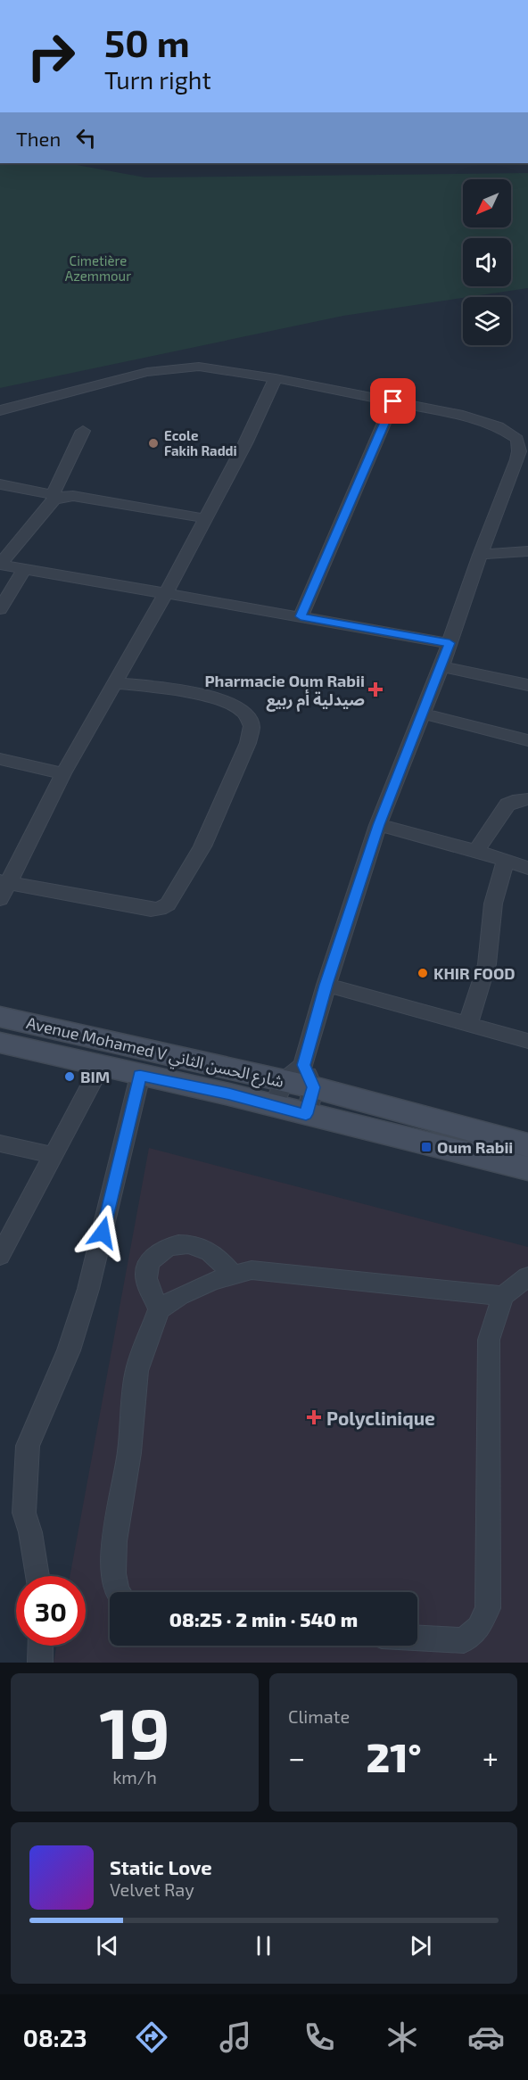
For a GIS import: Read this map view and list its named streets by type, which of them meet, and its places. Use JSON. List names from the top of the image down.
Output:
{
  "streets": {
    "main road": ["Avenue Mohamed V شارع الحسن الثاني"]
  },
  "parks": ["Cimetière Azemmour"],
  "places": {
    "other": ["Ecole Fakih Raddi", "KHIR FOOD", "BIM"],
    "health": ["Pharmacie Oum Rabii صيدلية أم ربيع", "Polyclinique"],
    "transit": ["Oum Rabii"]
  },
  "north": "bottom left",
  "page": {
    "turn": ["50 m", "Turn right"],
    "then": "Then",
    "limit": "30",
    "trip": "08:25 · 2 min · 540 m",
    "tile": [
      ["19", "km/h"],
      "Climate"
    ],
    "heat": ["−", "21°", "+"],
    "song": ["Static Love", "Velvet Ray"],
    "tabs": "08:23"
  }
}
